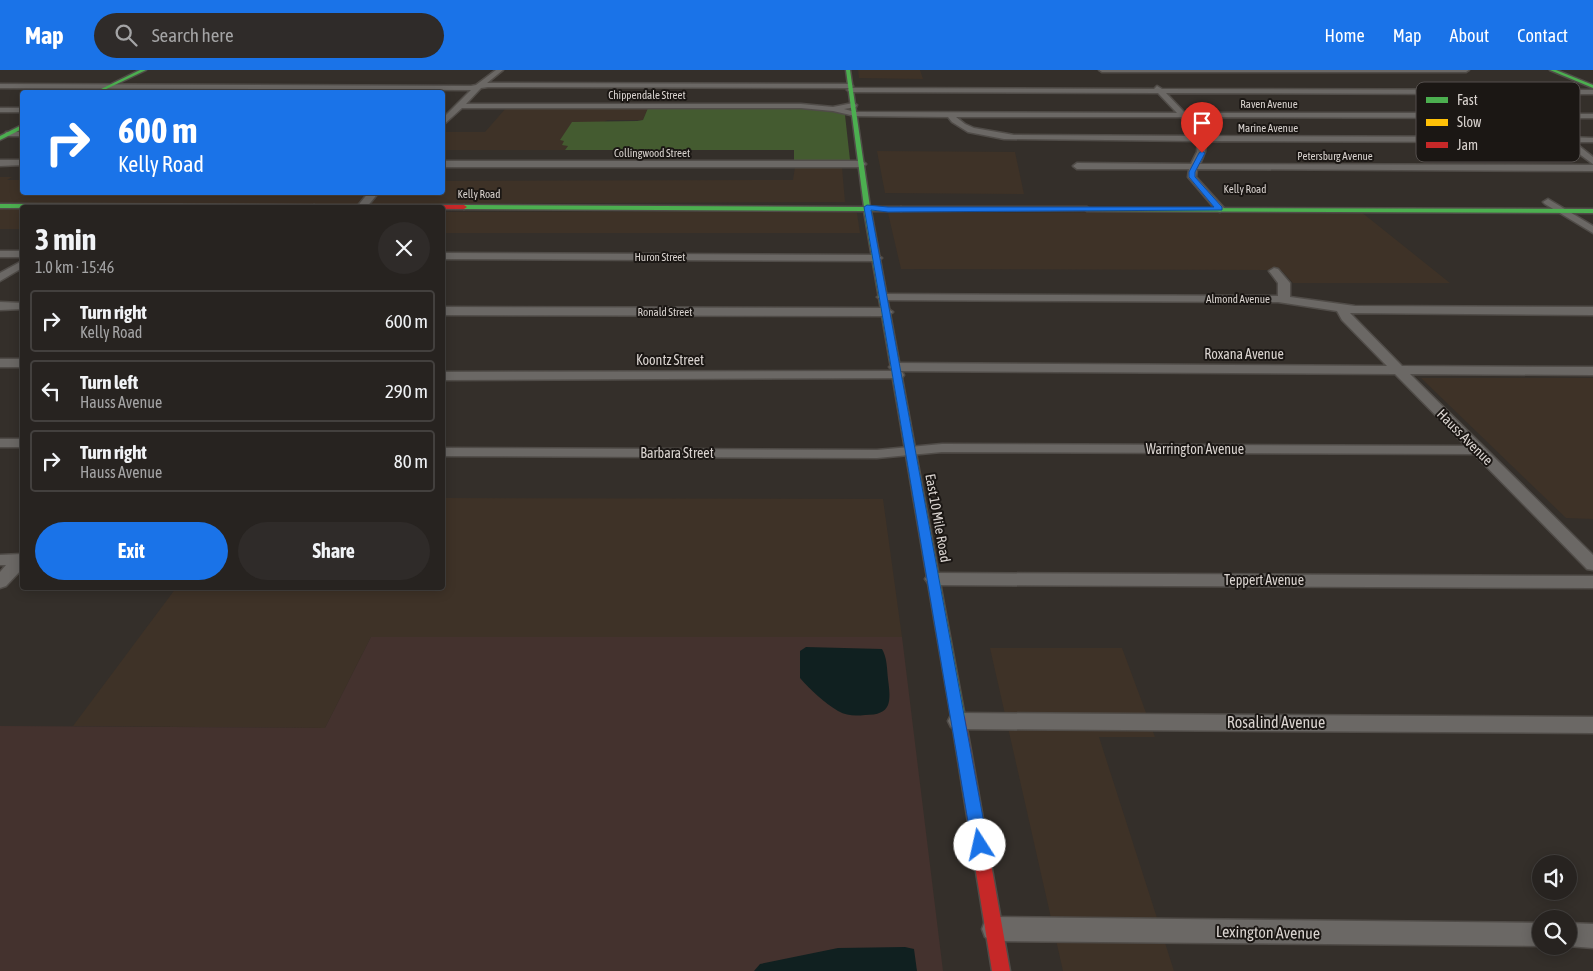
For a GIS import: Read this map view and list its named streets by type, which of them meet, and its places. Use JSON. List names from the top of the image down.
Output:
{
  "streets": {
    "street": [
      "Chippendale Street",
      "Raven Avenue",
      "Marine Avenue",
      "Collingwood Street",
      "Petersburg Avenue",
      "Kelly Road",
      "Huron Street",
      "Almond Avenue",
      "Ronald Street",
      "Roxana Avenue",
      "Koontz Street",
      "Hauss Avenue",
      "Warrington Avenue",
      "Barbara Street",
      "East 10 Mile Road",
      "Teppert Avenue",
      "Rosalind Avenue",
      "Lexington Avenue"
    ]
  },
  "crossings": [
    ["Chippendale Street", "Raven Avenue"],
    ["Chippendale Street", "East 10 Mile Road"],
    ["Raven Avenue", "Marine Avenue"],
    ["Raven Avenue", "East 10 Mile Road"],
    ["Collingwood Street", "East 10 Mile Road"],
    ["Kelly Road", "East 10 Mile Road"],
    ["Huron Street", "East 10 Mile Road"],
    ["Almond Avenue", "Hauss Avenue"],
    ["Almond Avenue", "East 10 Mile Road"],
    ["Ronald Street", "East 10 Mile Road"],
    ["Roxana Avenue", "Koontz Street"],
    ["Roxana Avenue", "Hauss Avenue"],
    ["Roxana Avenue", "East 10 Mile Road"],
    ["Koontz Street", "East 10 Mile Road"],
    ["Hauss Avenue", "Warrington Avenue"],
    ["Warrington Avenue", "Barbara Street"],
    ["Warrington Avenue", "East 10 Mile Road"],
    ["Barbara Street", "East 10 Mile Road"],
    ["East 10 Mile Road", "Teppert Avenue"],
    ["East 10 Mile Road", "Rosalind Avenue"],
    ["East 10 Mile Road", "Lexington Avenue"]
  ],
  "legend": ["Fast", "Slow", "Jam"],
  "page": {
    "header": "Map",
    "search": "Search here",
    "nav": [
      "Home",
      "Map",
      "About",
      "Contact"
    ],
    "turn": ["600 m", "Kelly Road"],
    "heading": ["3 min", "1.0 km · 15:46"],
    "list": [
      {
        "name": "Turn right",
        "note": "Kelly Road",
        "value": "600 m"
      },
      {
        "name": "Turn left",
        "note": "Hauss Avenue",
        "value": "290 m"
      },
      {
        "name": "Turn right",
        "note": "Hauss Avenue",
        "value": "80 m"
      }
    ],
    "buttons": ["Exit", "Share"]
  }
}
